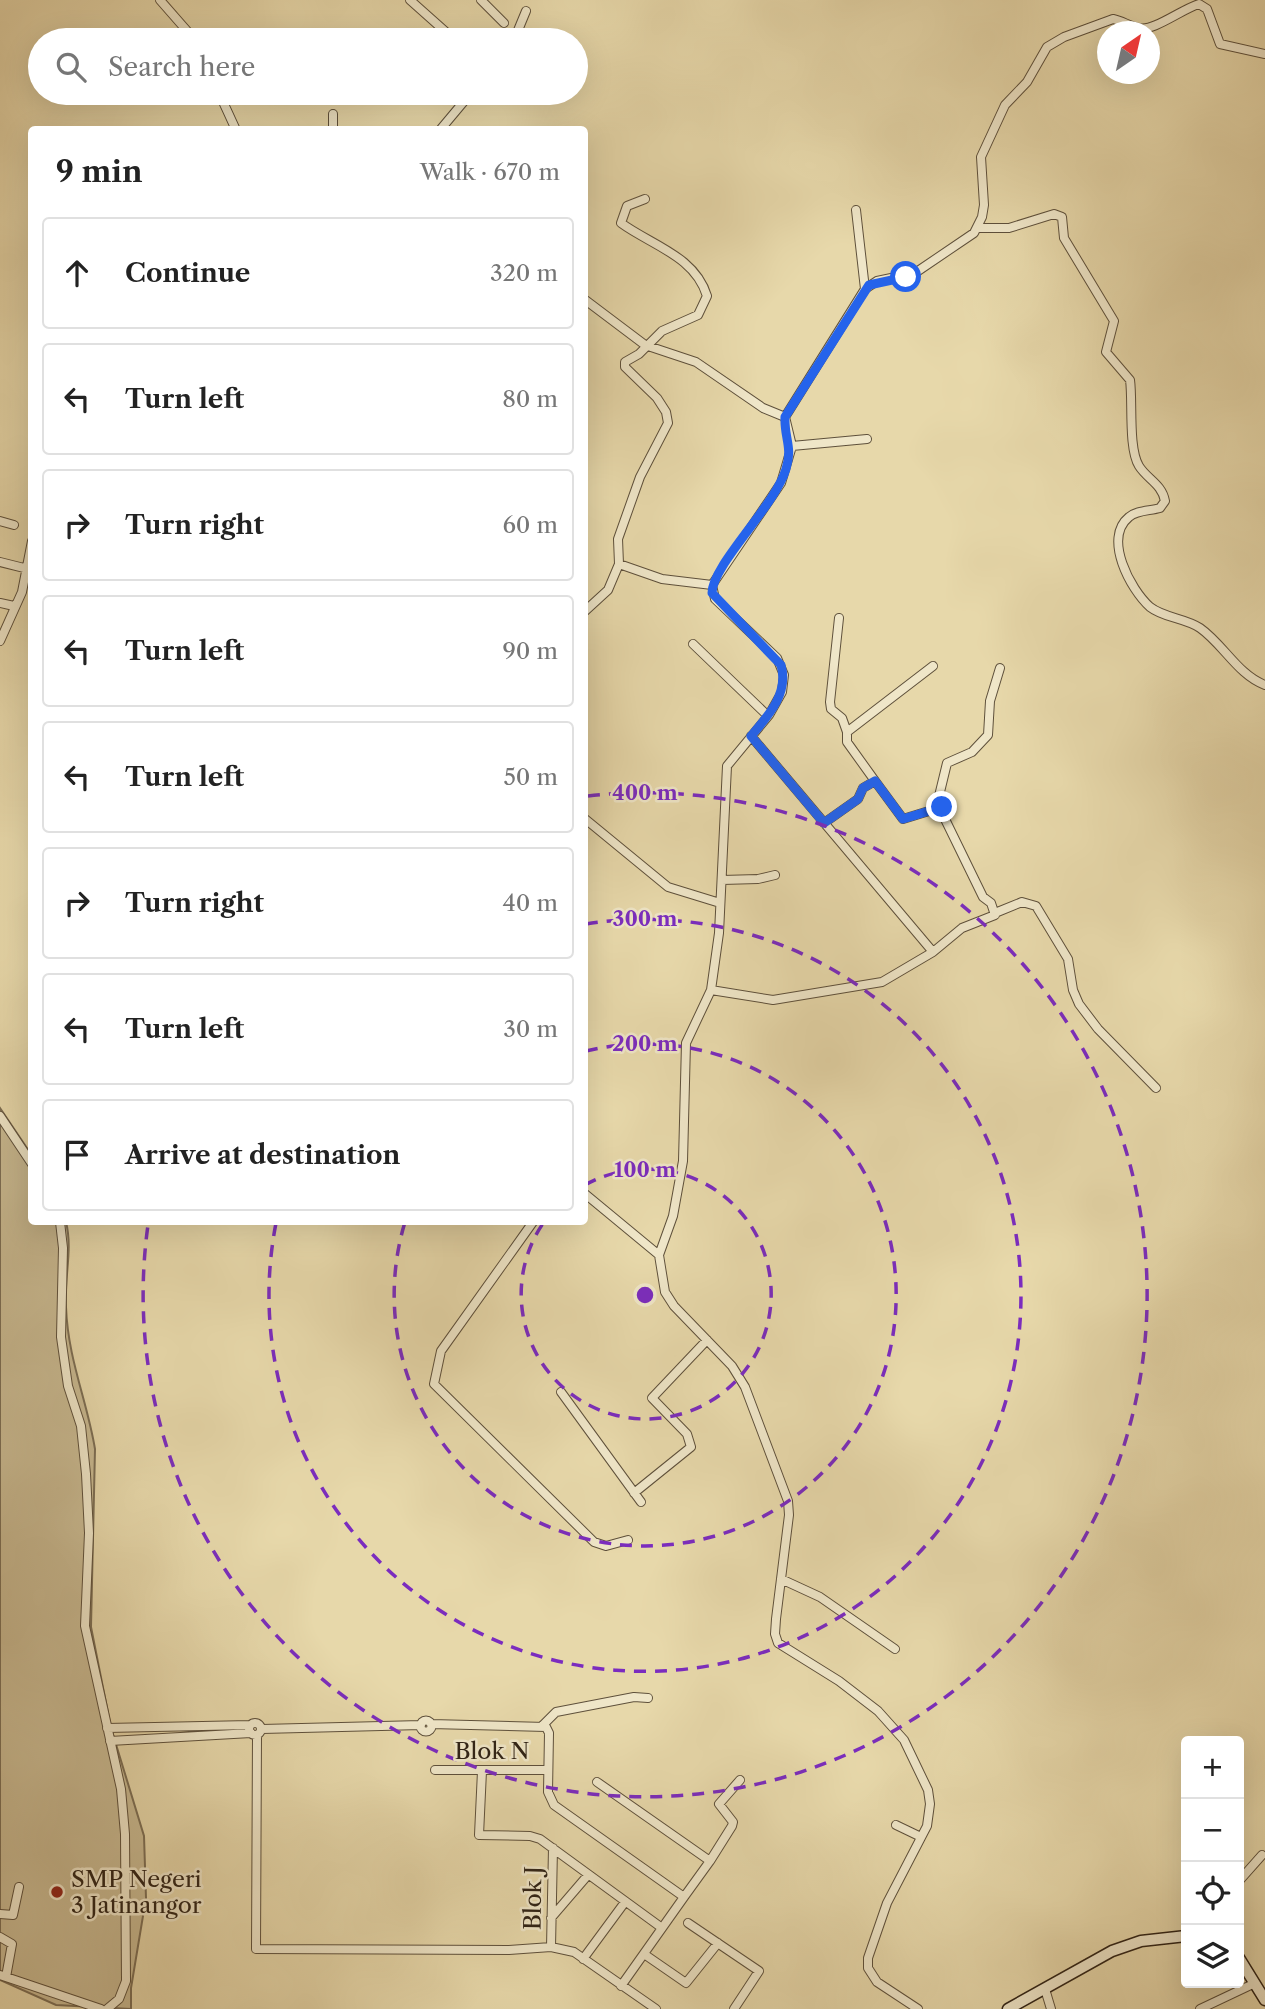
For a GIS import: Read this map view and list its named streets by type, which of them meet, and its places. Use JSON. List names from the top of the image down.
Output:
{
  "streets": {
    "street": ["Blok N", "Blok J"]
  },
  "places": ["SMP Negeri 3 Jatinangor"],
  "north": "top right",
  "page": {
    "search": "Search here",
    "heading": ["9 min", "Walk · 670 m"],
    "list": [
      ["Continue", "320 m"],
      ["Turn left", "80 m"],
      ["Turn right", "60 m"],
      ["Turn left", "90 m"],
      ["Turn left", "50 m"],
      ["Turn right", "40 m"],
      ["Turn left", "30 m"],
      "Arrive at destination"
    ],
    "map_buttons": ["+", "−"]
  },
  "rings": [
    "400 m",
    "300 m",
    "200 m",
    "100 m"
  ]
}
